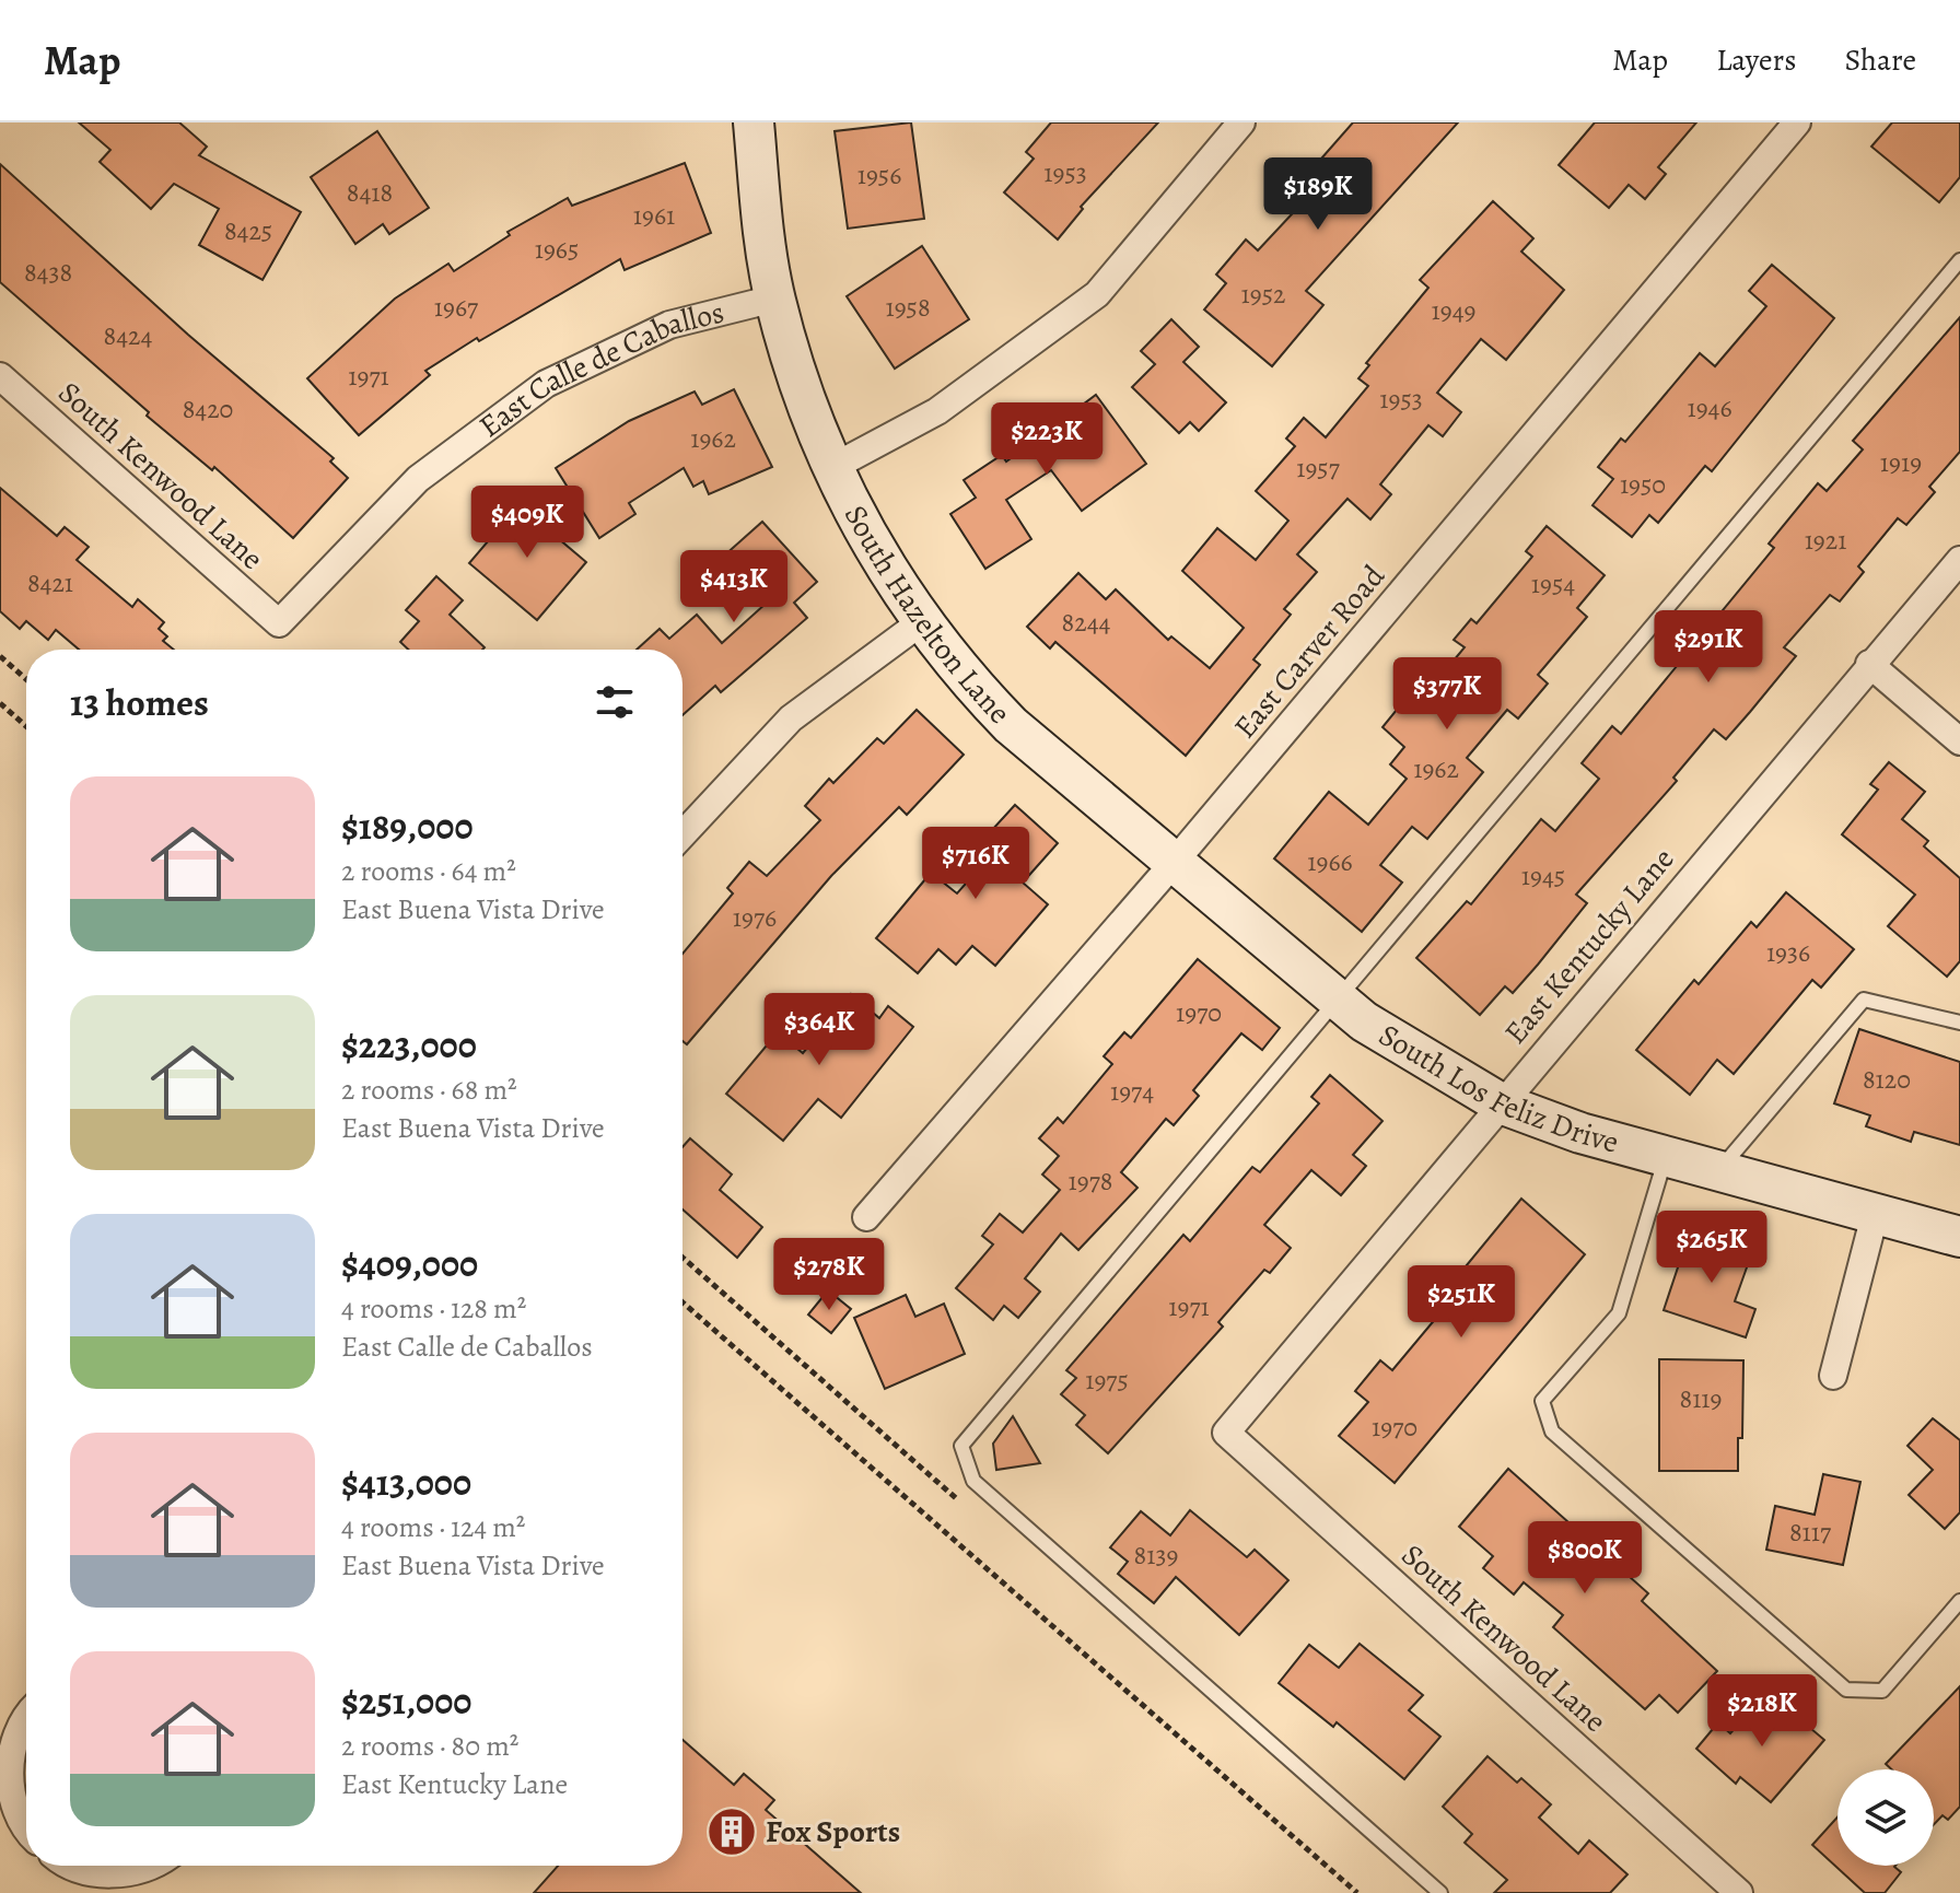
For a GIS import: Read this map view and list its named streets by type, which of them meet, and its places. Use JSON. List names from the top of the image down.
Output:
{
  "streets": {
    "street": [
      "East Calle de Caballos",
      "South Kenwood Lane",
      "South Hazelton Lane",
      "East Carver Road",
      "East Kentucky Lane",
      "South Los Feliz Drive"
    ]
  },
  "crossings": [
    ["East Calle de Caballos", "South Kenwood Lane"],
    ["East Calle de Caballos", "South Hazelton Lane"],
    ["South Kenwood Lane", "East Kentucky Lane"],
    ["South Hazelton Lane", "East Carver Road"],
    ["South Hazelton Lane", "South Los Feliz Drive"],
    ["East Carver Road", "South Los Feliz Drive"],
    ["East Kentucky Lane", "South Los Feliz Drive"]
  ],
  "places": {
    "building": ["Fox Sports"]
  },
  "house_numbers": [
    "1953",
    "1956",
    "8418",
    "1961",
    "8425",
    "1965",
    "8438",
    "1952",
    "1967",
    "1958",
    "1949",
    "8424",
    "1971",
    "1953",
    "1946",
    "8420",
    "1962",
    "1919",
    "1957",
    "1950",
    "1921",
    "8421",
    "1954",
    "8244",
    "1962",
    "1966",
    "1945",
    "1976",
    "1936",
    "1970",
    "8120",
    "1974",
    "1978",
    "1971",
    "1975",
    "8119",
    "1970",
    "8117",
    "8139"
  ],
  "page": {
    "header": "Map",
    "nav": ["Map", "Layers", "Share"],
    "price": [
      "$189K",
      "$223K",
      "$409K",
      "$413K",
      "$291K",
      "$377K",
      "$716K",
      "$364K",
      "$265K",
      "$278K",
      "$251K",
      "$800K",
      "$218K"
    ],
    "heading": "13 homes",
    "list": [
      {
        "name": "$189,000",
        "note": "2 rooms · 64 m² · East Buena Vista Drive"
      },
      {
        "name": "$223,000",
        "note": "2 rooms · 68 m² · East Buena Vista Drive"
      },
      {
        "name": "$409,000",
        "note": "4 rooms · 128 m² · East Calle de Caballos"
      },
      {
        "name": "$413,000",
        "note": "4 rooms · 124 m² · East Buena Vista Drive"
      },
      {
        "name": "$251,000",
        "note": "2 rooms · 80 m² · East Kentucky Lane"
      }
    ]
  }
}
